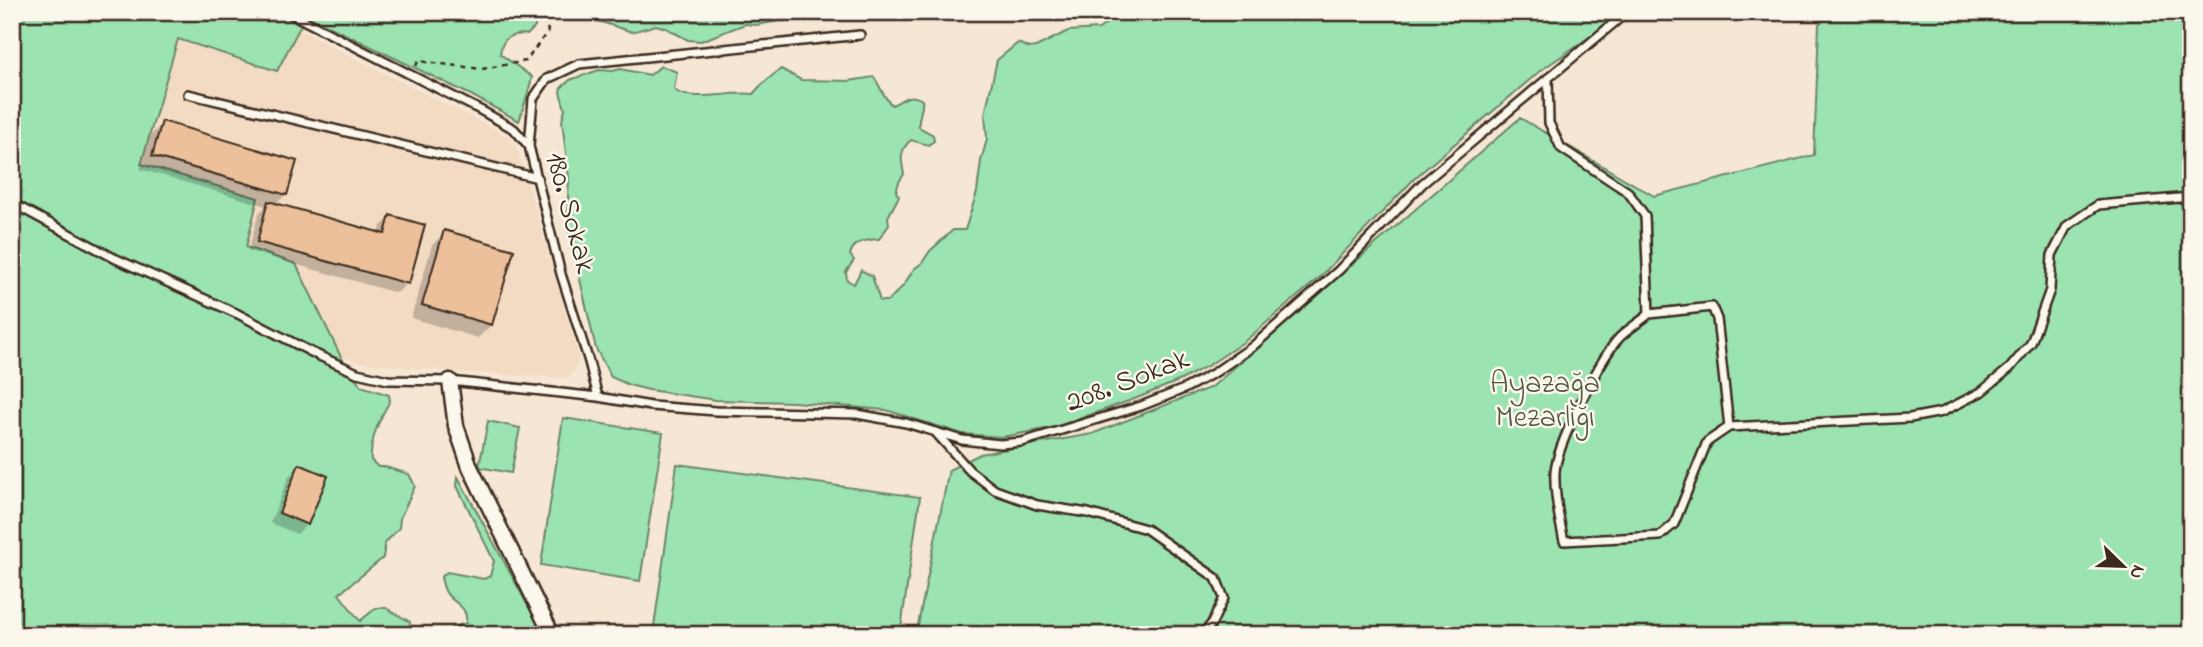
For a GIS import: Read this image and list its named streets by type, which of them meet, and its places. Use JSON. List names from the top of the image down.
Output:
{
  "streets": {
    "lane": ["180. Sokak", "208. Sokak"]
  },
  "crossings": [
    ["180. Sokak", "208. Sokak"]
  ],
  "parks": ["Ayazağa Mezarlığı"],
  "north": "bottom right"
}
